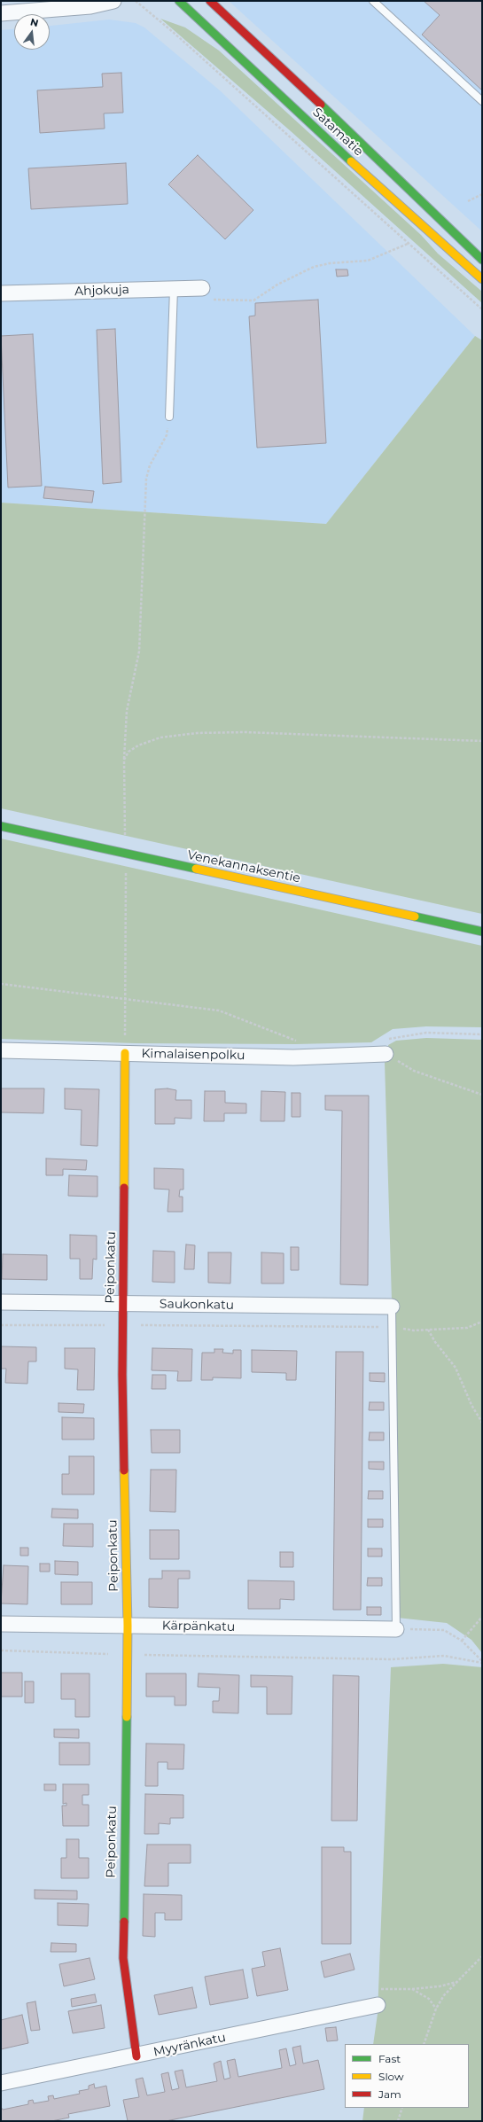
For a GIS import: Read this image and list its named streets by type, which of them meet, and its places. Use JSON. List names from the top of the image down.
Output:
{
  "streets": {
    "street": [
      "Satamatie",
      "Ahjokuja",
      "Venekannaksentie",
      "Kimalaisenpolku",
      "Peiponkatu",
      "Saukonkatu",
      "Kärpänkatu",
      "Myyränkatu"
    ]
  },
  "crossings": [
    ["Kimalaisenpolku", "Peiponkatu"],
    ["Peiponkatu", "Saukonkatu"],
    ["Peiponkatu", "Kärpänkatu"],
    ["Peiponkatu", "Myyränkatu"]
  ],
  "legend": ["Fast", "Slow", "Jam"],
  "north": "top"
}
